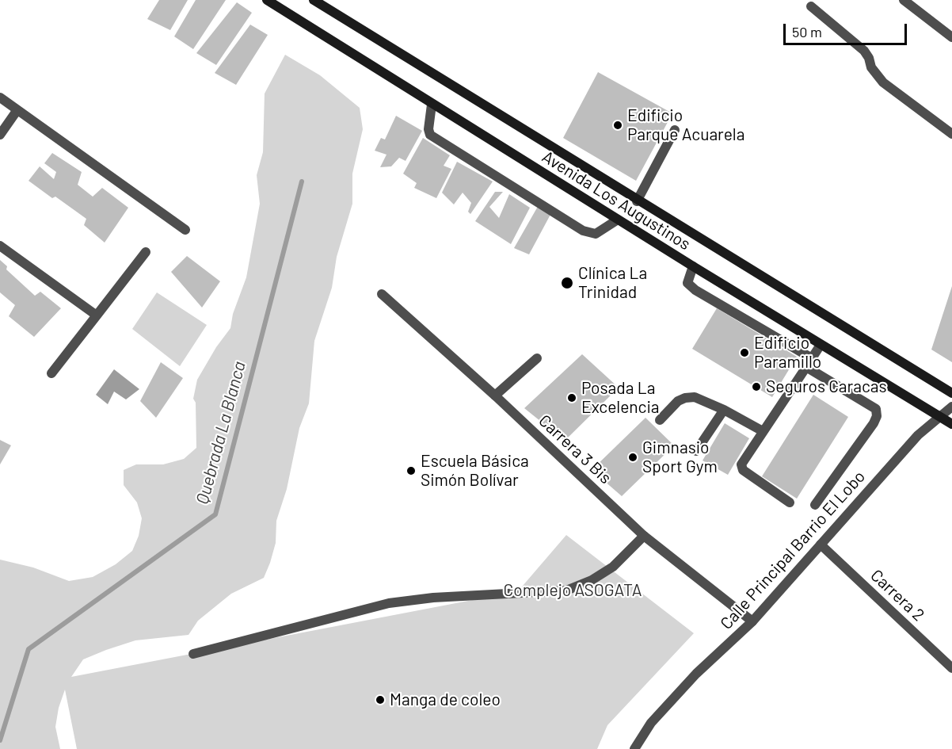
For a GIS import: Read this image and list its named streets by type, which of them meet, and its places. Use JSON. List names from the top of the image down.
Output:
{
  "streets": {
    "main road": ["Avenida Los Augustinos"],
    "street": ["Carrera 3 Bis", "Calle Principal Barrio El Lobo", "Carrera 2"]
  },
  "crossings": [
    ["Avenida Los Augustinos", "Calle Principal Barrio El Lobo"],
    ["Carrera 3 Bis", "Calle Principal Barrio El Lobo"],
    ["Calle Principal Barrio El Lobo", "Carrera 2"]
  ],
  "water": ["Quebrada La Blanca"],
  "parks": ["Complejo ASOGATA"],
  "places": [
    "Edificio Parque Acuarela",
    "Clínica La Trinidad",
    "Edificio Paramillo",
    "Seguros Caracas",
    "Posada La Excelencia",
    "Gimnasio Sport Gym",
    "Escuela Básica Simón Bolívar",
    "Manga de coleo"
  ],
  "scale_bar": "50 m"
}
